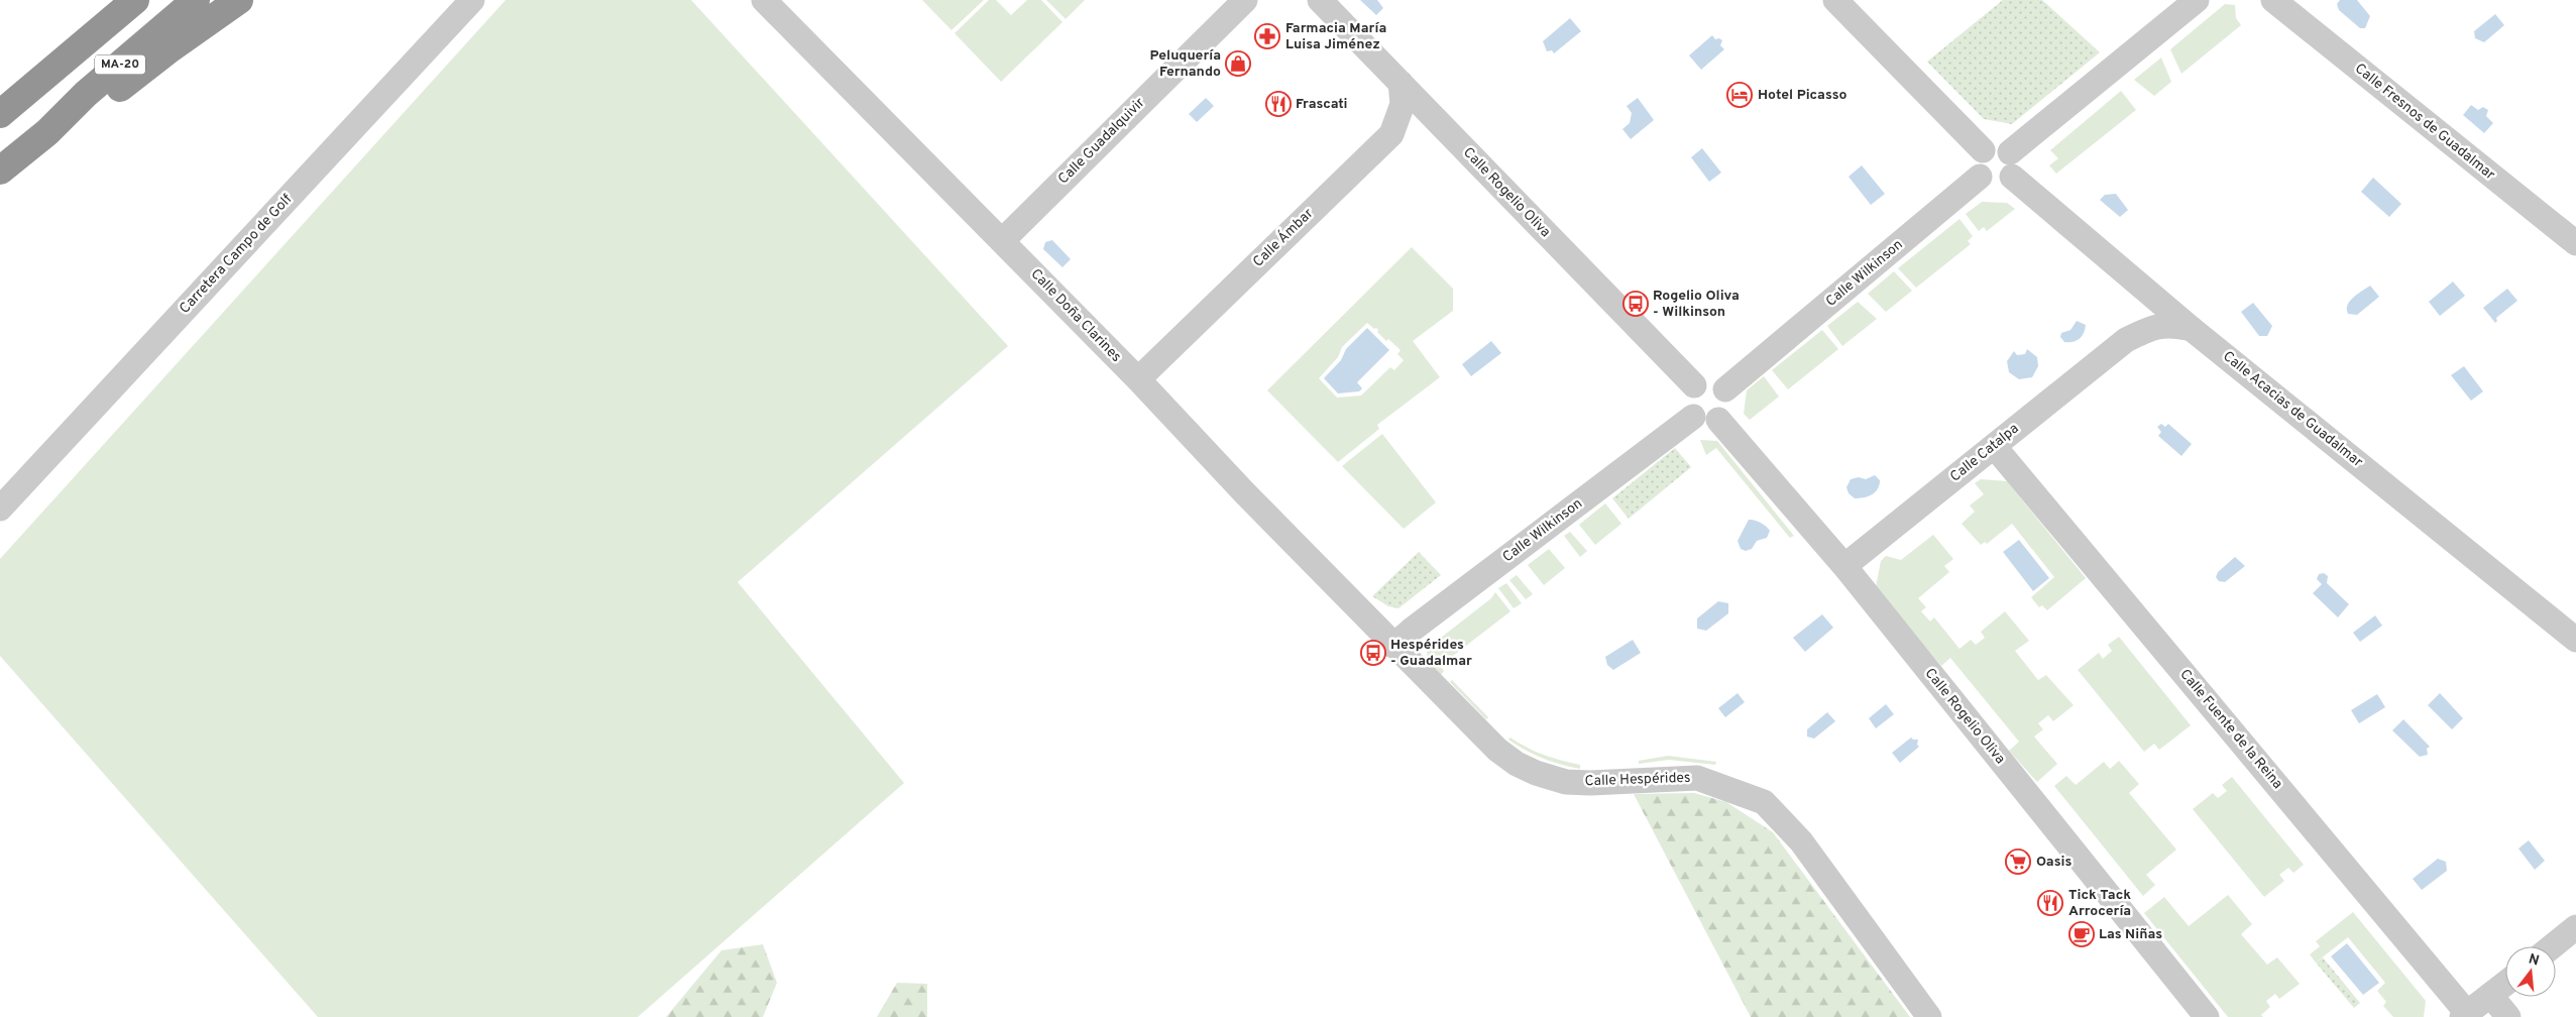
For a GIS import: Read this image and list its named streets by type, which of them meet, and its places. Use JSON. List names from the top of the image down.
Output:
{
  "streets": {
    "highway": ["MA-20"],
    "street": [
      "Calle Fresnos de Guadalmar",
      "Calle Guadalquivir",
      "Calle Rogelio Oliva",
      "Calle Ámbar",
      "Carretera Campo de Golf",
      "Calle Wilkinson",
      "Calle Doña Clarines",
      "Calle Acacias de Guadalmar",
      "Calle Catalpa",
      "Calle Fuente de la Reina",
      "Calle Hespérides"
    ]
  },
  "crossings": [
    ["Calle Guadalquivir", "Calle Doña Clarines"],
    ["Calle Rogelio Oliva", "Calle Ámbar"],
    ["Calle Rogelio Oliva", "Calle Wilkinson"],
    ["Calle Rogelio Oliva", "Calle Catalpa"],
    ["Calle Ámbar", "Calle Doña Clarines"],
    ["Calle Wilkinson", "Calle Doña Clarines"],
    ["Calle Wilkinson", "Calle Acacias de Guadalmar"],
    ["Calle Wilkinson", "Calle Hespérides"],
    ["Calle Doña Clarines", "Calle Hespérides"],
    ["Calle Acacias de Guadalmar", "Calle Catalpa"],
    ["Calle Catalpa", "Calle Fuente de la Reina"]
  ],
  "places": {
    "pharmacy": ["Farmacia María Luisa Jiménez"],
    "shop": ["Peluquería Fernando"],
    "hotel": ["Hotel Picasso"],
    "restaurant": ["Frascati", "Tick Tack Arrocería"],
    "bus stop": ["Rogelio Oliva - Wilkinson", "Hespérides - Guadalmar"],
    "supermarket": ["Oasis"],
    "cafe": ["Las Niñas"]
  },
  "north": "top"
}
